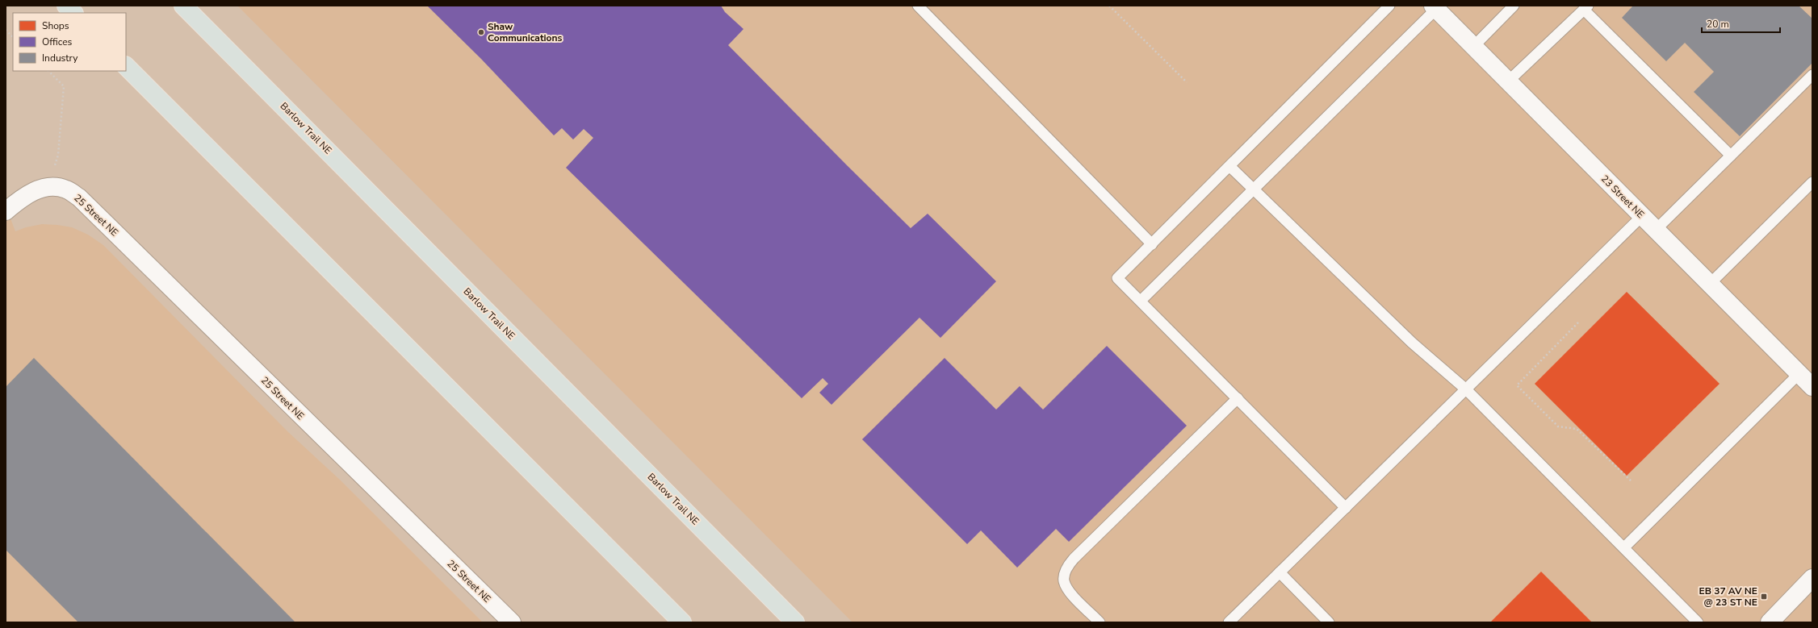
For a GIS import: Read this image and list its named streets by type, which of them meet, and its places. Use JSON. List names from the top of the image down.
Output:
{
  "streets": {
    "main road": ["Barlow Trail NE"],
    "street": ["23 Street NE", "25 Street NE"]
  },
  "places": {
    "other": ["Shaw Communications"],
    "transit": ["EB 37 AV NE @ 23 ST NE"]
  },
  "legend": ["Shops", "Offices", "Industry"],
  "scale_bar": "20 m"
}
